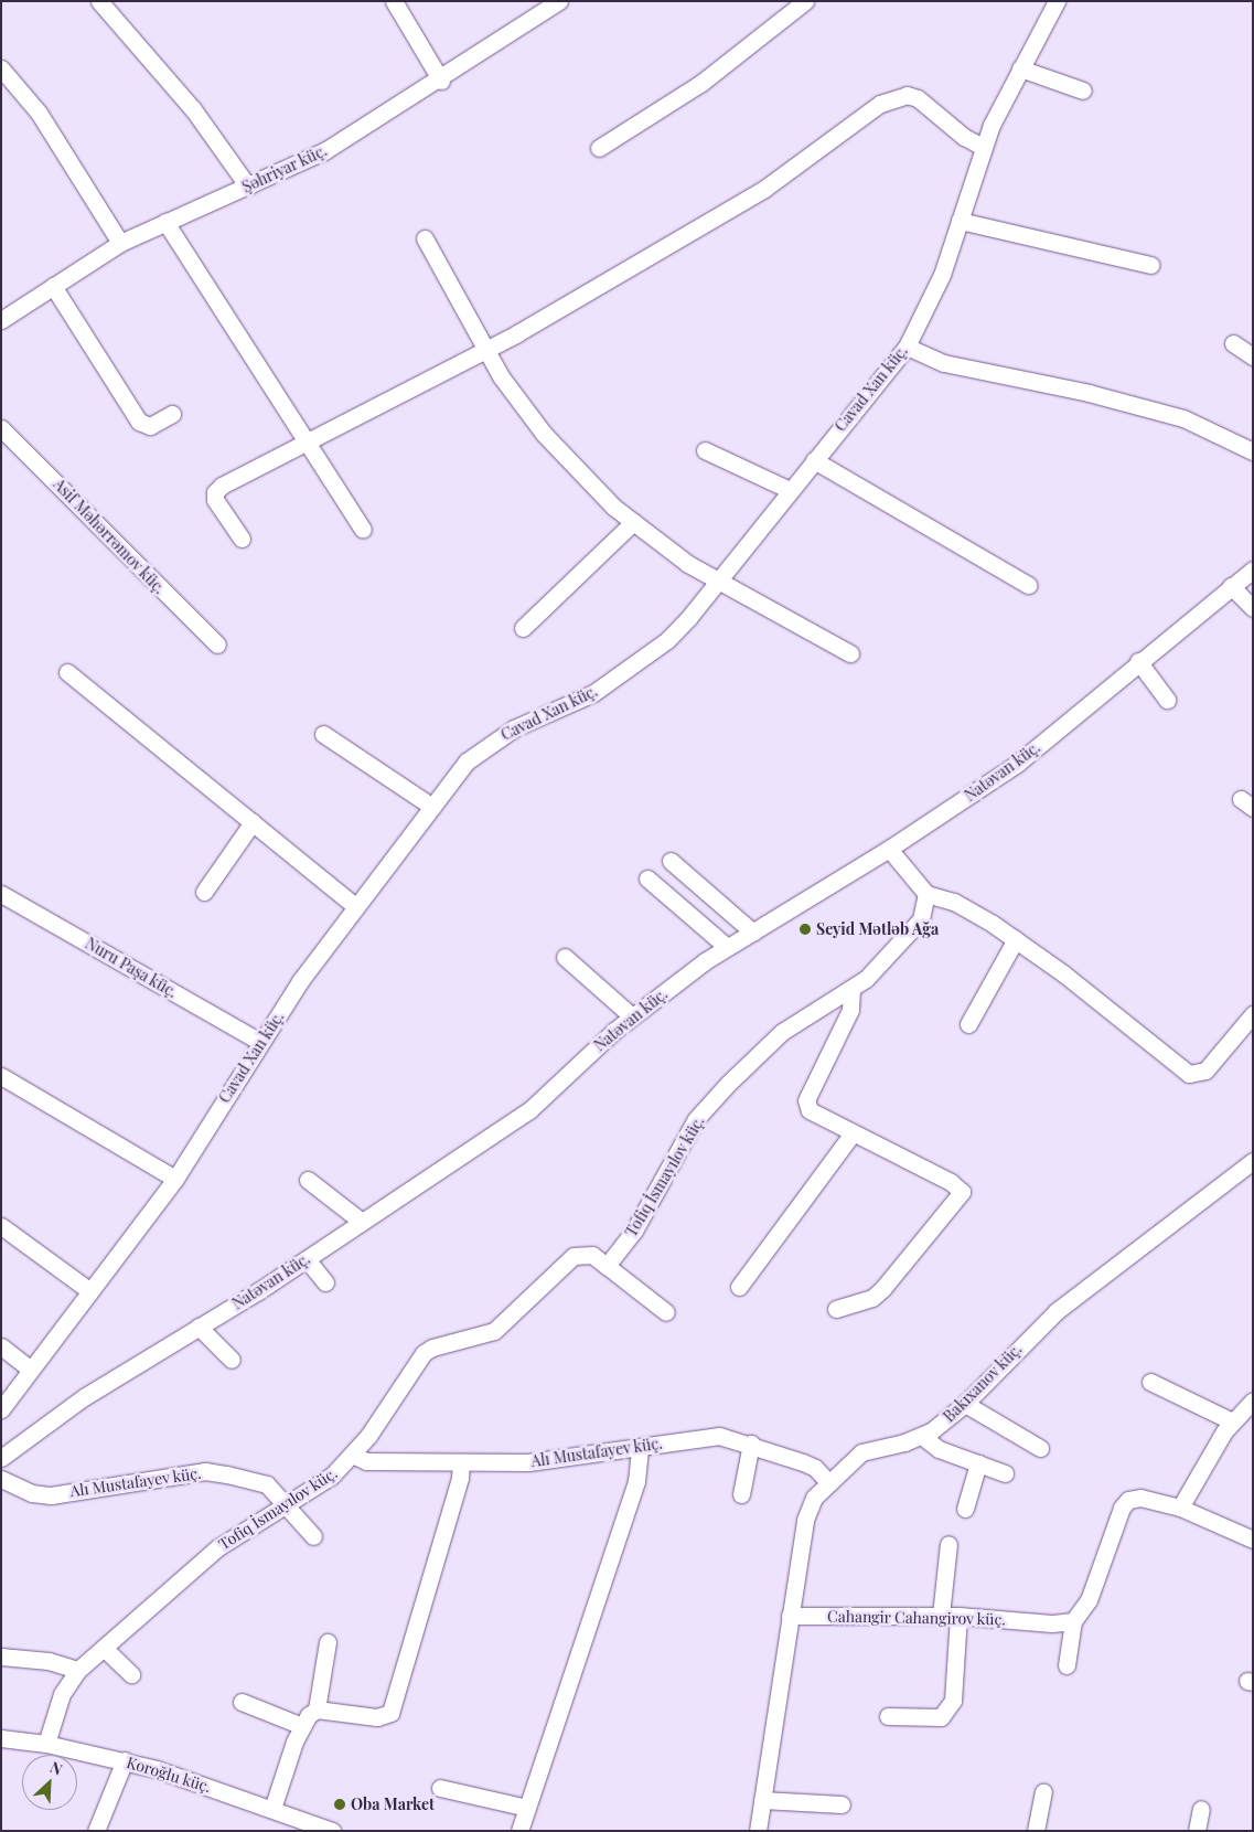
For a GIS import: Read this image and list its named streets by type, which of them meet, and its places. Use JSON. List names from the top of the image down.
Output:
{
  "streets": {
    "street": [
      "Şəhriyar küç.",
      "Cavad Xan küç.",
      "Asif Məhərrəmov küç.",
      "Natəvan küç.",
      "Nuru Paşa küç.",
      "Tofiq İsmayılov küç.",
      "Bakıxanov küç.",
      "Alı Mustafayev küç.",
      "Cahangir Cahangirov küç.",
      "Koroğlu küç."
    ]
  },
  "crossings": [
    ["Cavad Xan küç.", "Nuru Paşa küç."],
    ["Tofiq İsmayılov küç.", "Alı Mustafayev küç."],
    ["Tofiq İsmayılov küç.", "Koroğlu küç."],
    ["Bakıxanov küç.", "Alı Mustafayev küç."],
    ["Bakıxanov küç.", "Cahangir Cahangirov küç."]
  ],
  "places": ["Seyid Mətləb Ağa", "Oba Market"],
  "north": "top right"
}
